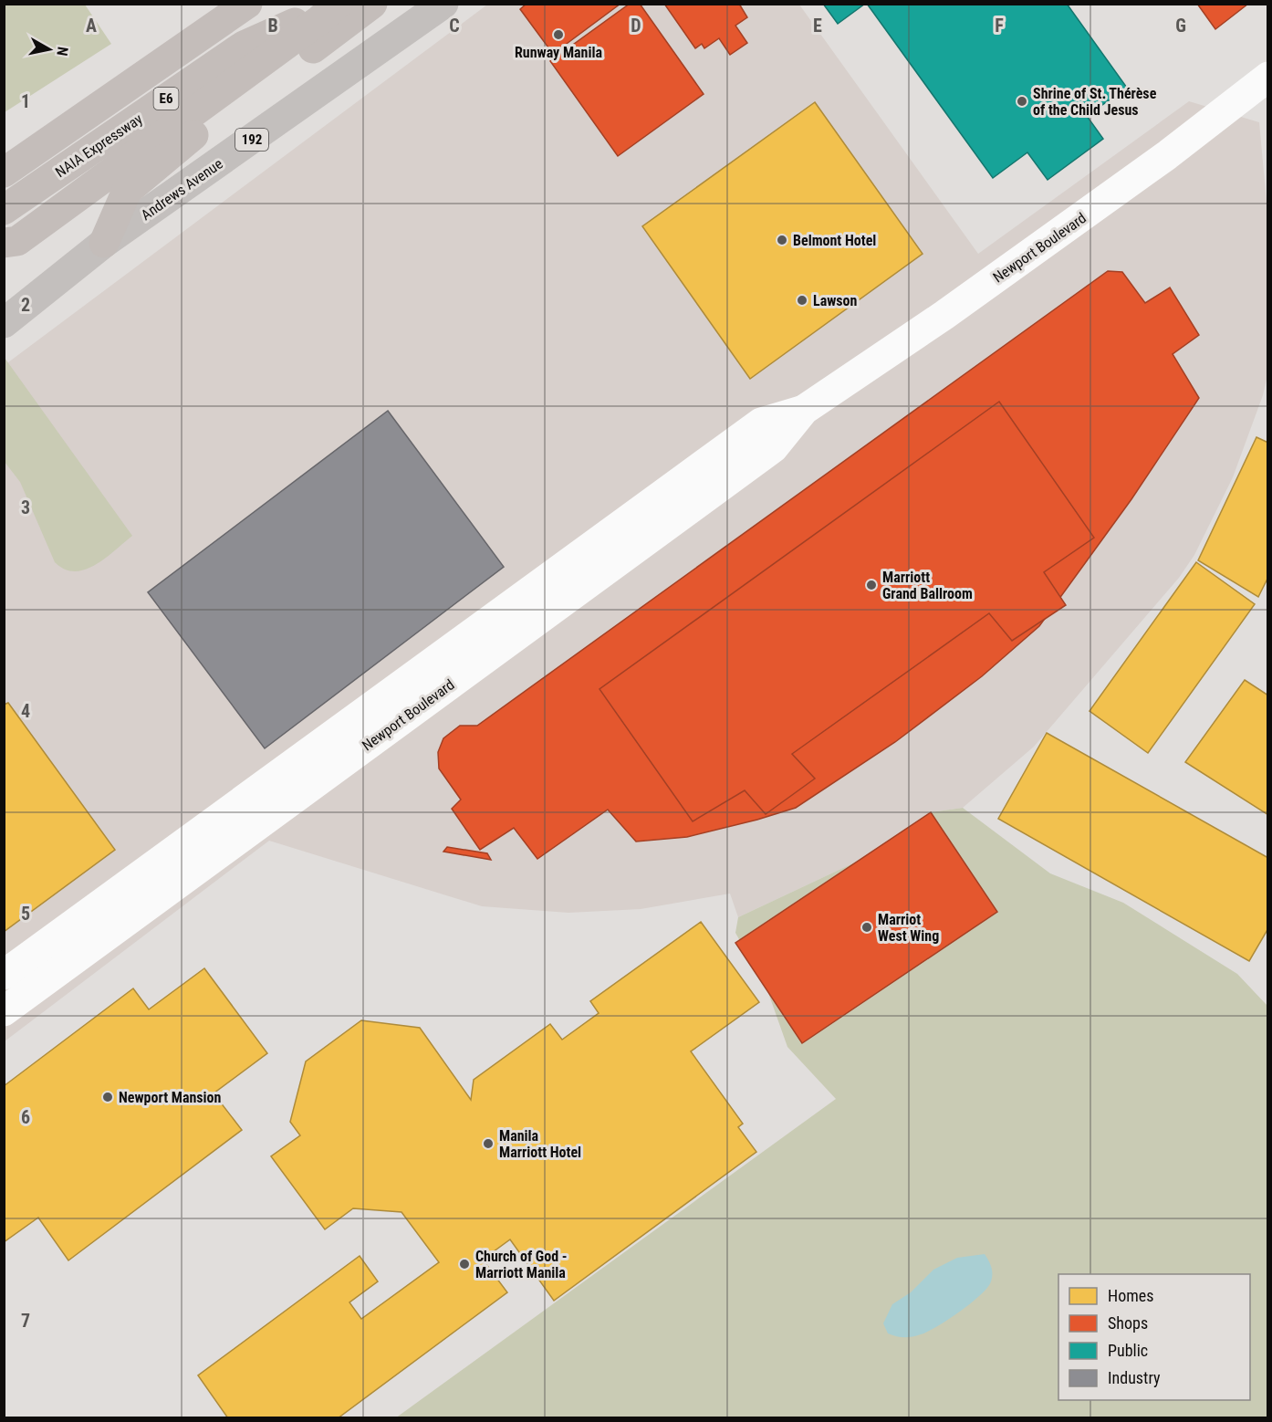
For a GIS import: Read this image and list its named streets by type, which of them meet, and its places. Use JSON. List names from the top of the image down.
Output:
{
  "streets": {
    "highway": ["E6", "NAIA Expressway"],
    "main road": ["192", "Andrews Avenue"],
    "street": ["Newport Boulevard"]
  },
  "places": [
    "Runway Manila",
    "Shrine of St. Thérèse of the Child Jesus",
    "Belmont Hotel",
    "Lawson",
    "Marriott Grand Ballroom",
    "Marriot West Wing",
    "Newport Mansion",
    "Manila Marriott Hotel",
    "Church of God - Marriott Manila"
  ],
  "legend": [
    "Homes",
    "Shops",
    "Public",
    "Industry"
  ],
  "north": "right",
  "grid": {
    "columns": [
      "A",
      "B",
      "C",
      "D",
      "E",
      "F",
      "G"
    ],
    "rows": [
      "1",
      "2",
      "3",
      "4",
      "5",
      "6",
      "7"
    ]
  }
}
